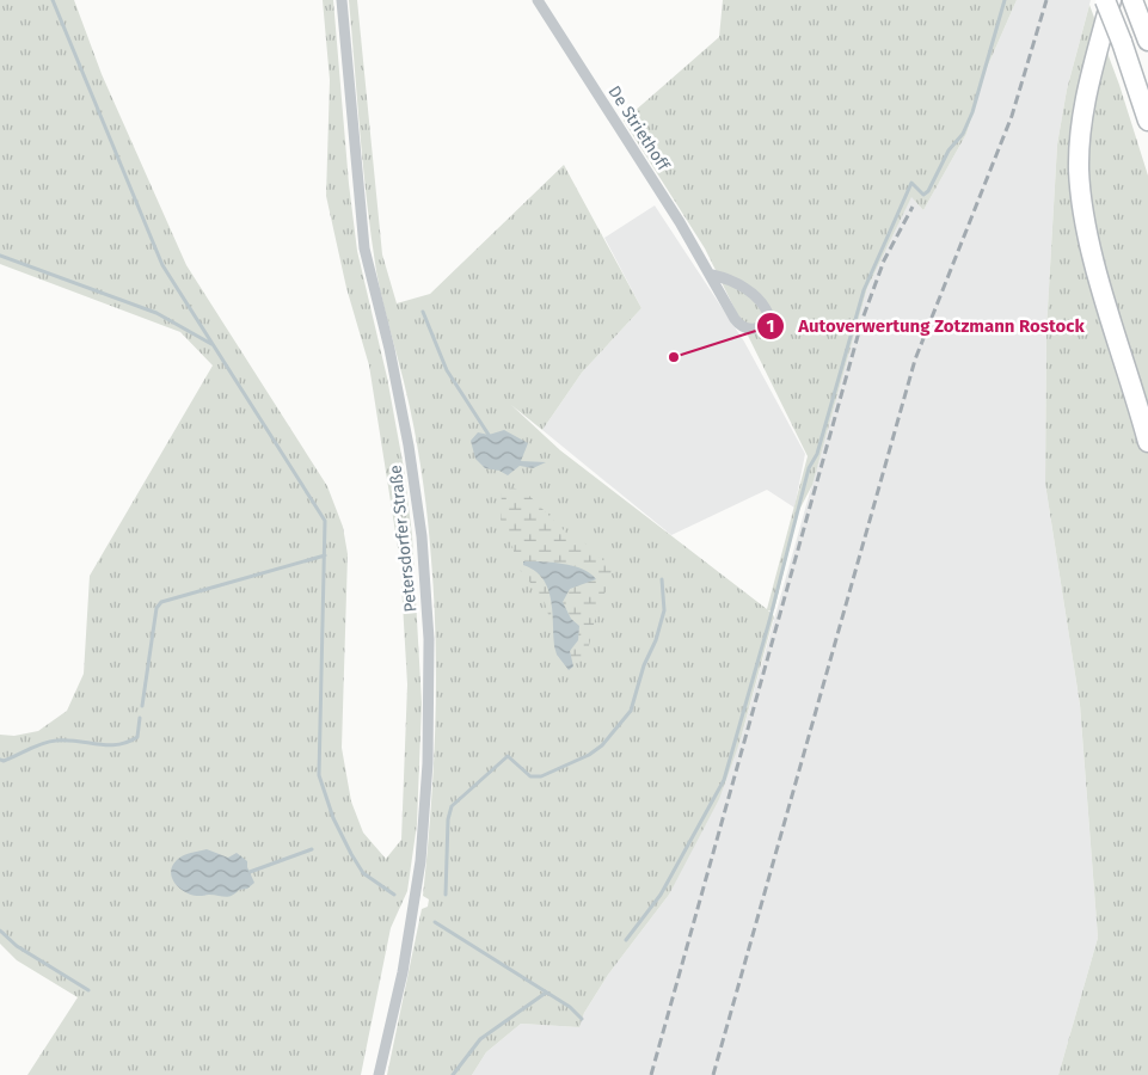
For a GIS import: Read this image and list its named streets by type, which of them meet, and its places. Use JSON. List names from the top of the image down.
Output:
{
  "streets": {
    "street": ["De Striethoff", "Petersdorfer Straße"]
  },
  "places": ["Autoverwertung Zotzmann Rostock"]
}
